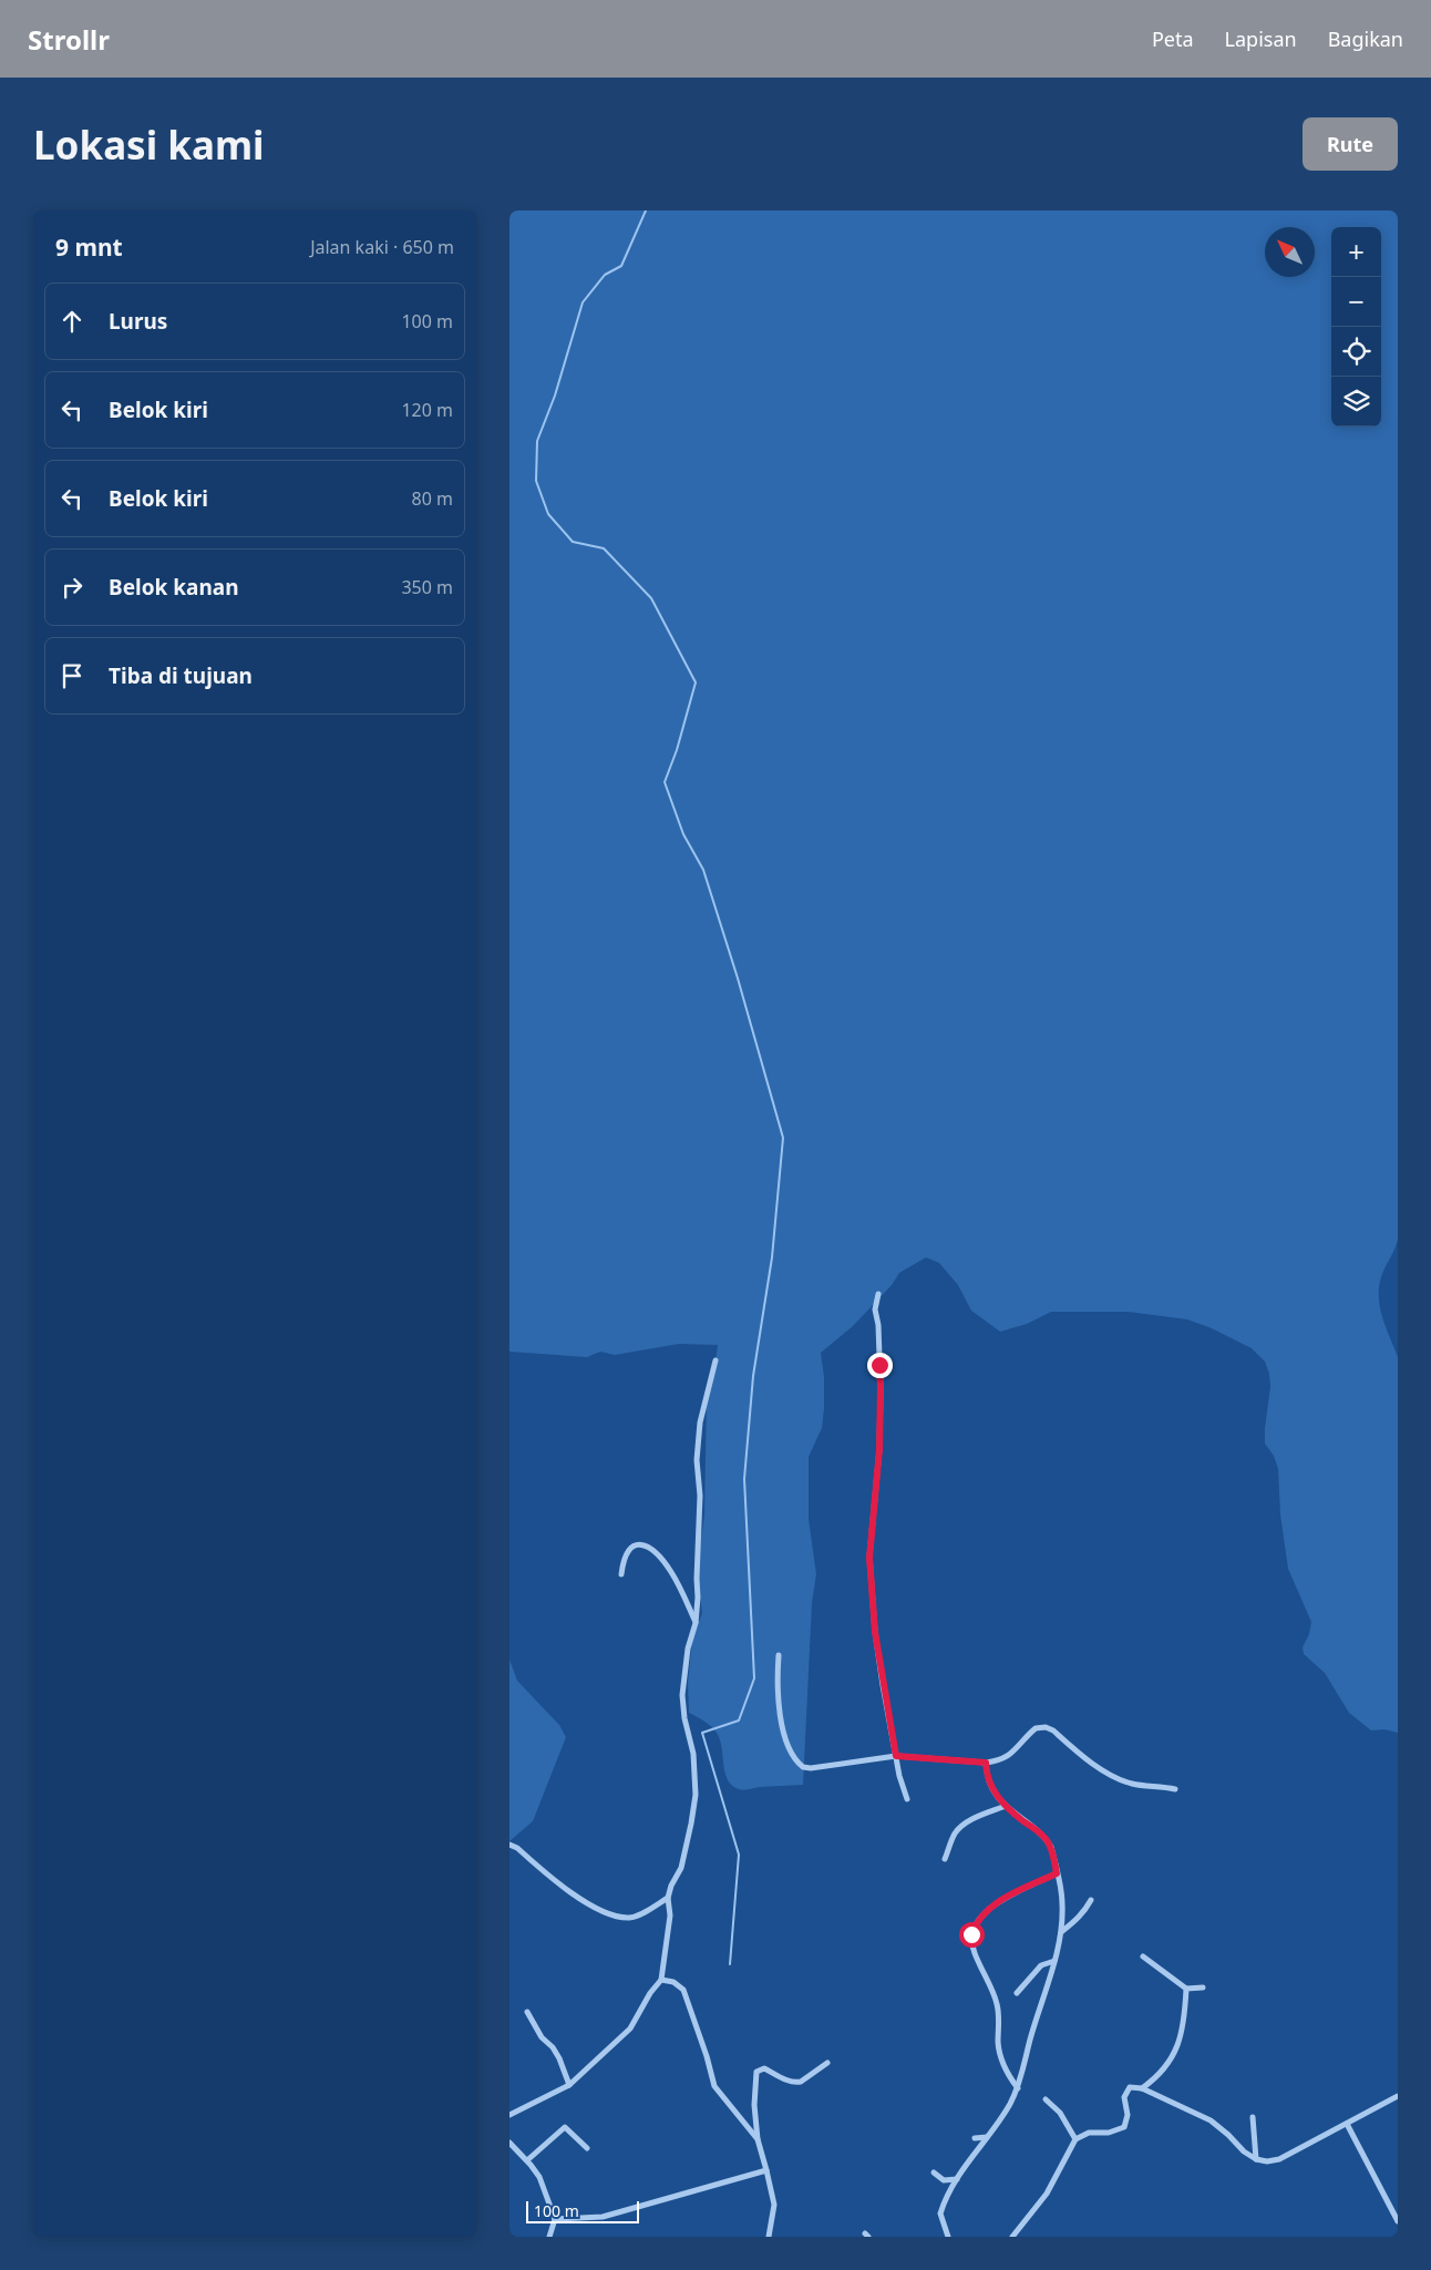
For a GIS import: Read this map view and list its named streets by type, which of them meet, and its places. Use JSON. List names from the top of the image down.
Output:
{
  "scale_bar": "100 m",
  "north": "top left",
  "page": {
    "header": "Strollr",
    "nav": ["Peta", "Lapisan", "Bagikan"],
    "buttons": "Rute",
    "title": "Lokasi kami",
    "heading": ["9 mnt", "Jalan kaki · 650 m"],
    "map_buttons": ["+", "−"],
    "list": [
      ["Lurus", "100 m"],
      ["Belok kiri", "120 m"],
      ["Belok kiri", "80 m"],
      ["Belok kanan", "350 m"],
      "Tiba di tujuan"
    ],
    "scale": "100 m"
  }
}
